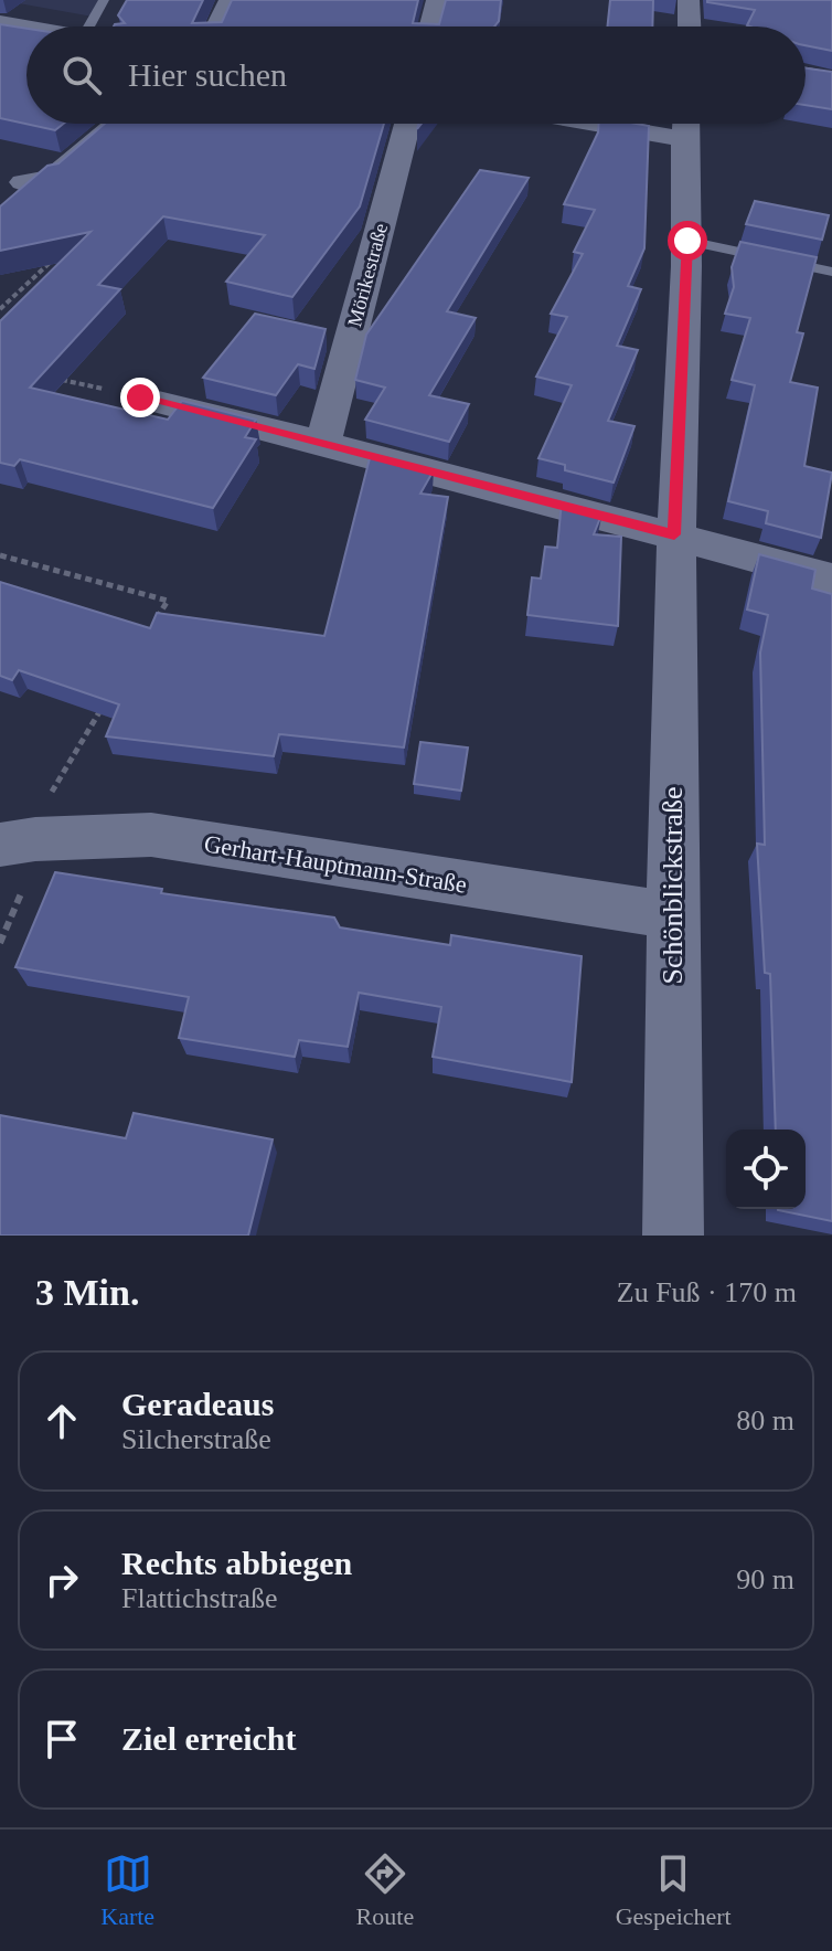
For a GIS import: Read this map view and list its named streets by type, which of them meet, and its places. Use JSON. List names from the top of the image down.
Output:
{
  "streets": {
    "street": ["Mörikestraße", "Gerhart-Hauptmann-Straße", "Schönblickstraße"]
  },
  "crossings": [
    ["Gerhart-Hauptmann-Straße", "Schönblickstraße"]
  ],
  "page": {
    "search": "Hier suchen",
    "heading": ["3 Min.", "Zu Fuß · 170 m"],
    "list": [
      ["Geradeaus", "Silcherstraße", "80 m"],
      ["Rechts abbiegen", "Flattichstraße", "90 m"],
      "Ziel erreicht"
    ],
    "nav": ["Karte", "Route", "Gespeichert"]
  }
}
